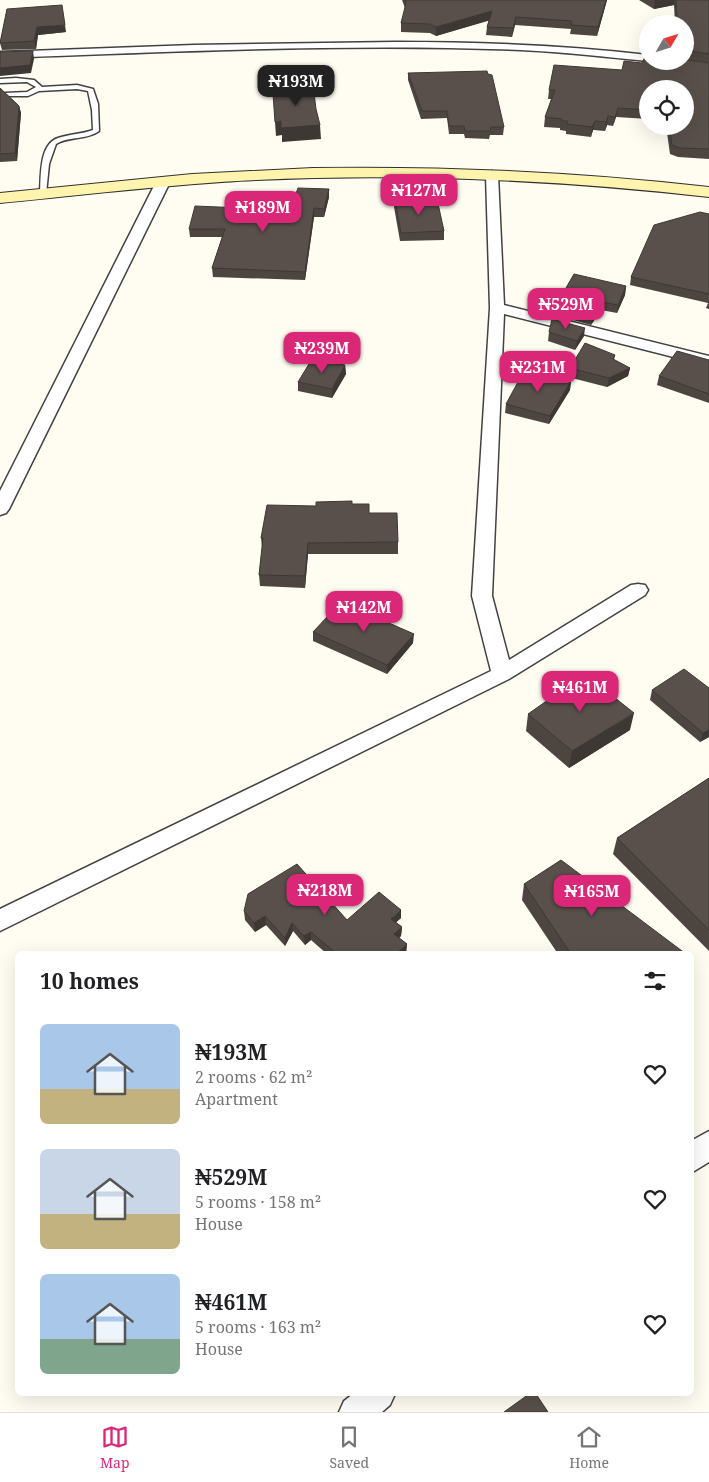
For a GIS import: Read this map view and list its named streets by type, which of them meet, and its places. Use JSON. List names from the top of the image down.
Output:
{
  "north": "top right",
  "page": {
    "price": [
      "₦193M",
      "₦127M",
      "₦189M",
      "₦529M",
      "₦239M",
      "₦231M",
      "₦142M",
      "₦461M",
      "₦218M",
      "₦165M"
    ],
    "heading": "10 homes",
    "list": [
      {
        "name": "₦193M",
        "note": "2 rooms · 62 m² · Apartment"
      },
      {
        "name": "₦529M",
        "note": "5 rooms · 158 m² · House"
      },
      {
        "name": "₦461M",
        "note": "5 rooms · 163 m² · House"
      }
    ],
    "tabs": ["Map", "Saved", "Home"]
  }
}
